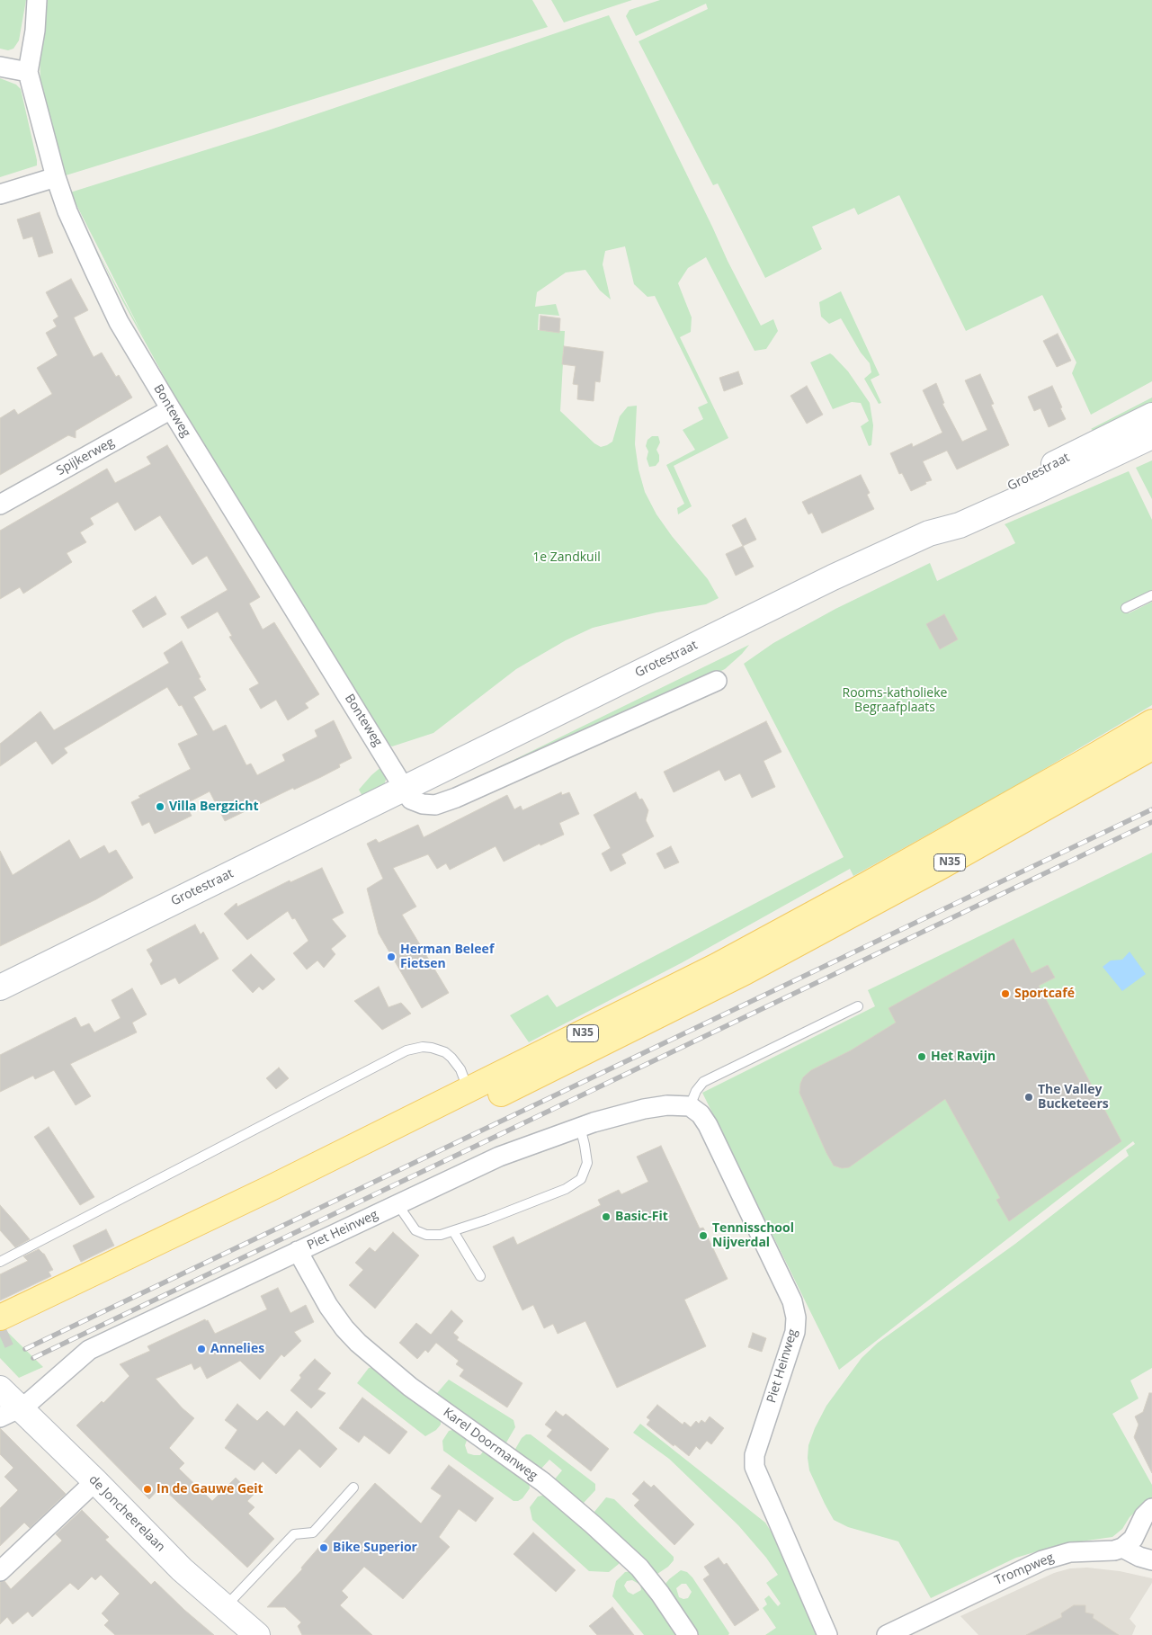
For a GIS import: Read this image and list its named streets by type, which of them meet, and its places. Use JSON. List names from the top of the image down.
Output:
{
  "streets": {
    "main road": ["N35"],
    "street": [
      "Bonteweg",
      "Spijkerweg",
      "Grotestraat",
      "Piet Heinweg",
      "Karel Doormanweg",
      "de Joncheerelaan",
      "Trompweg"
    ]
  },
  "crossings": [
    ["Bonteweg", "Spijkerweg"],
    ["Bonteweg", "Grotestraat"],
    ["Piet Heinweg", "Karel Doormanweg"],
    ["Piet Heinweg", "de Joncheerelaan"]
  ],
  "parks": ["1e Zandkuil", "Rooms-katholieke Begraafplaats"],
  "places": [
    "Villa Bergzicht",
    "Herman Beleef Fietsen",
    "Sportcafé",
    "Het Ravijn",
    "The Valley Bucketeers",
    "Basic-Fit",
    "Tennisschool Nijverdal",
    "Annelies",
    "In de Gauwe Geit",
    "Bike Superior"
  ]
}
